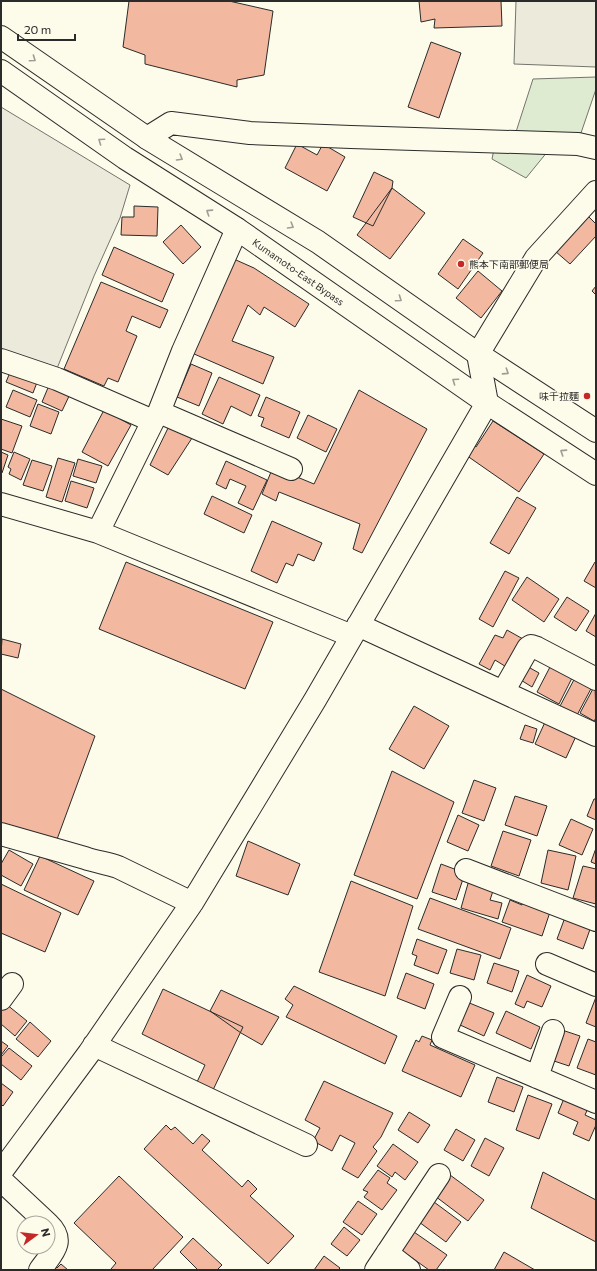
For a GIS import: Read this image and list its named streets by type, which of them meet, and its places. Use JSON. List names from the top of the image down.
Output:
{
  "streets": {
    "main road": ["Kumamoto-East Bypass"]
  },
  "places": ["熊本下南部郵便局", "味千拉麵"],
  "scale_bar": "20 m",
  "north": "right"
}
